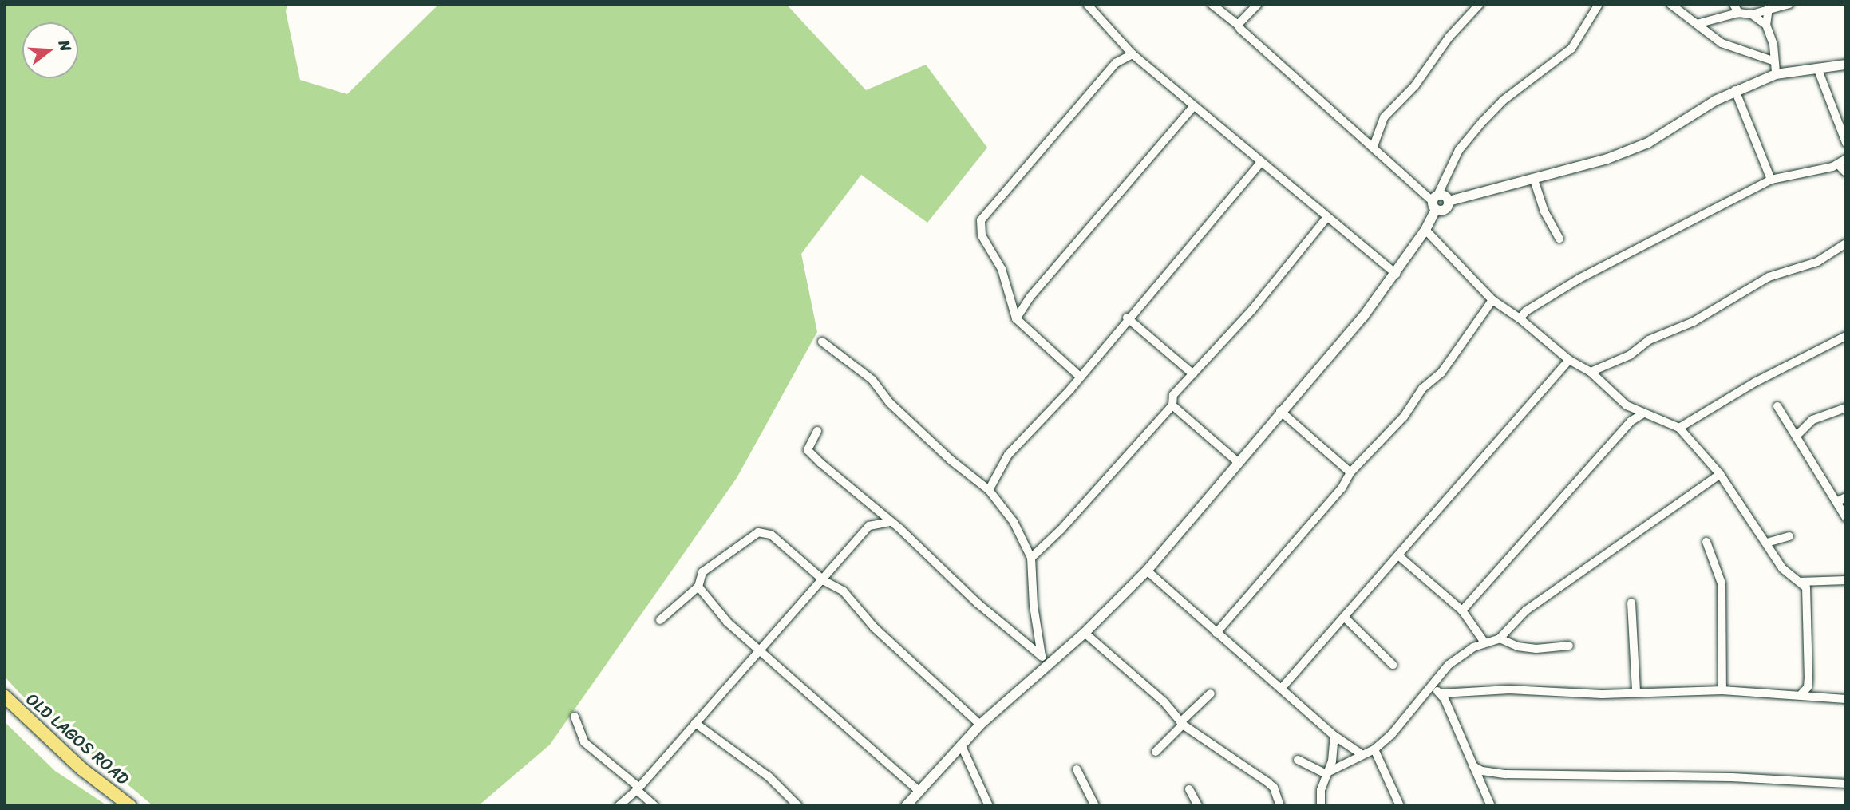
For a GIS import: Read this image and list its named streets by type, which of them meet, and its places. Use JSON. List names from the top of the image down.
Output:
{
  "streets": {
    "main road": ["OLD LAGOS ROAD"]
  },
  "north": "right"
}
